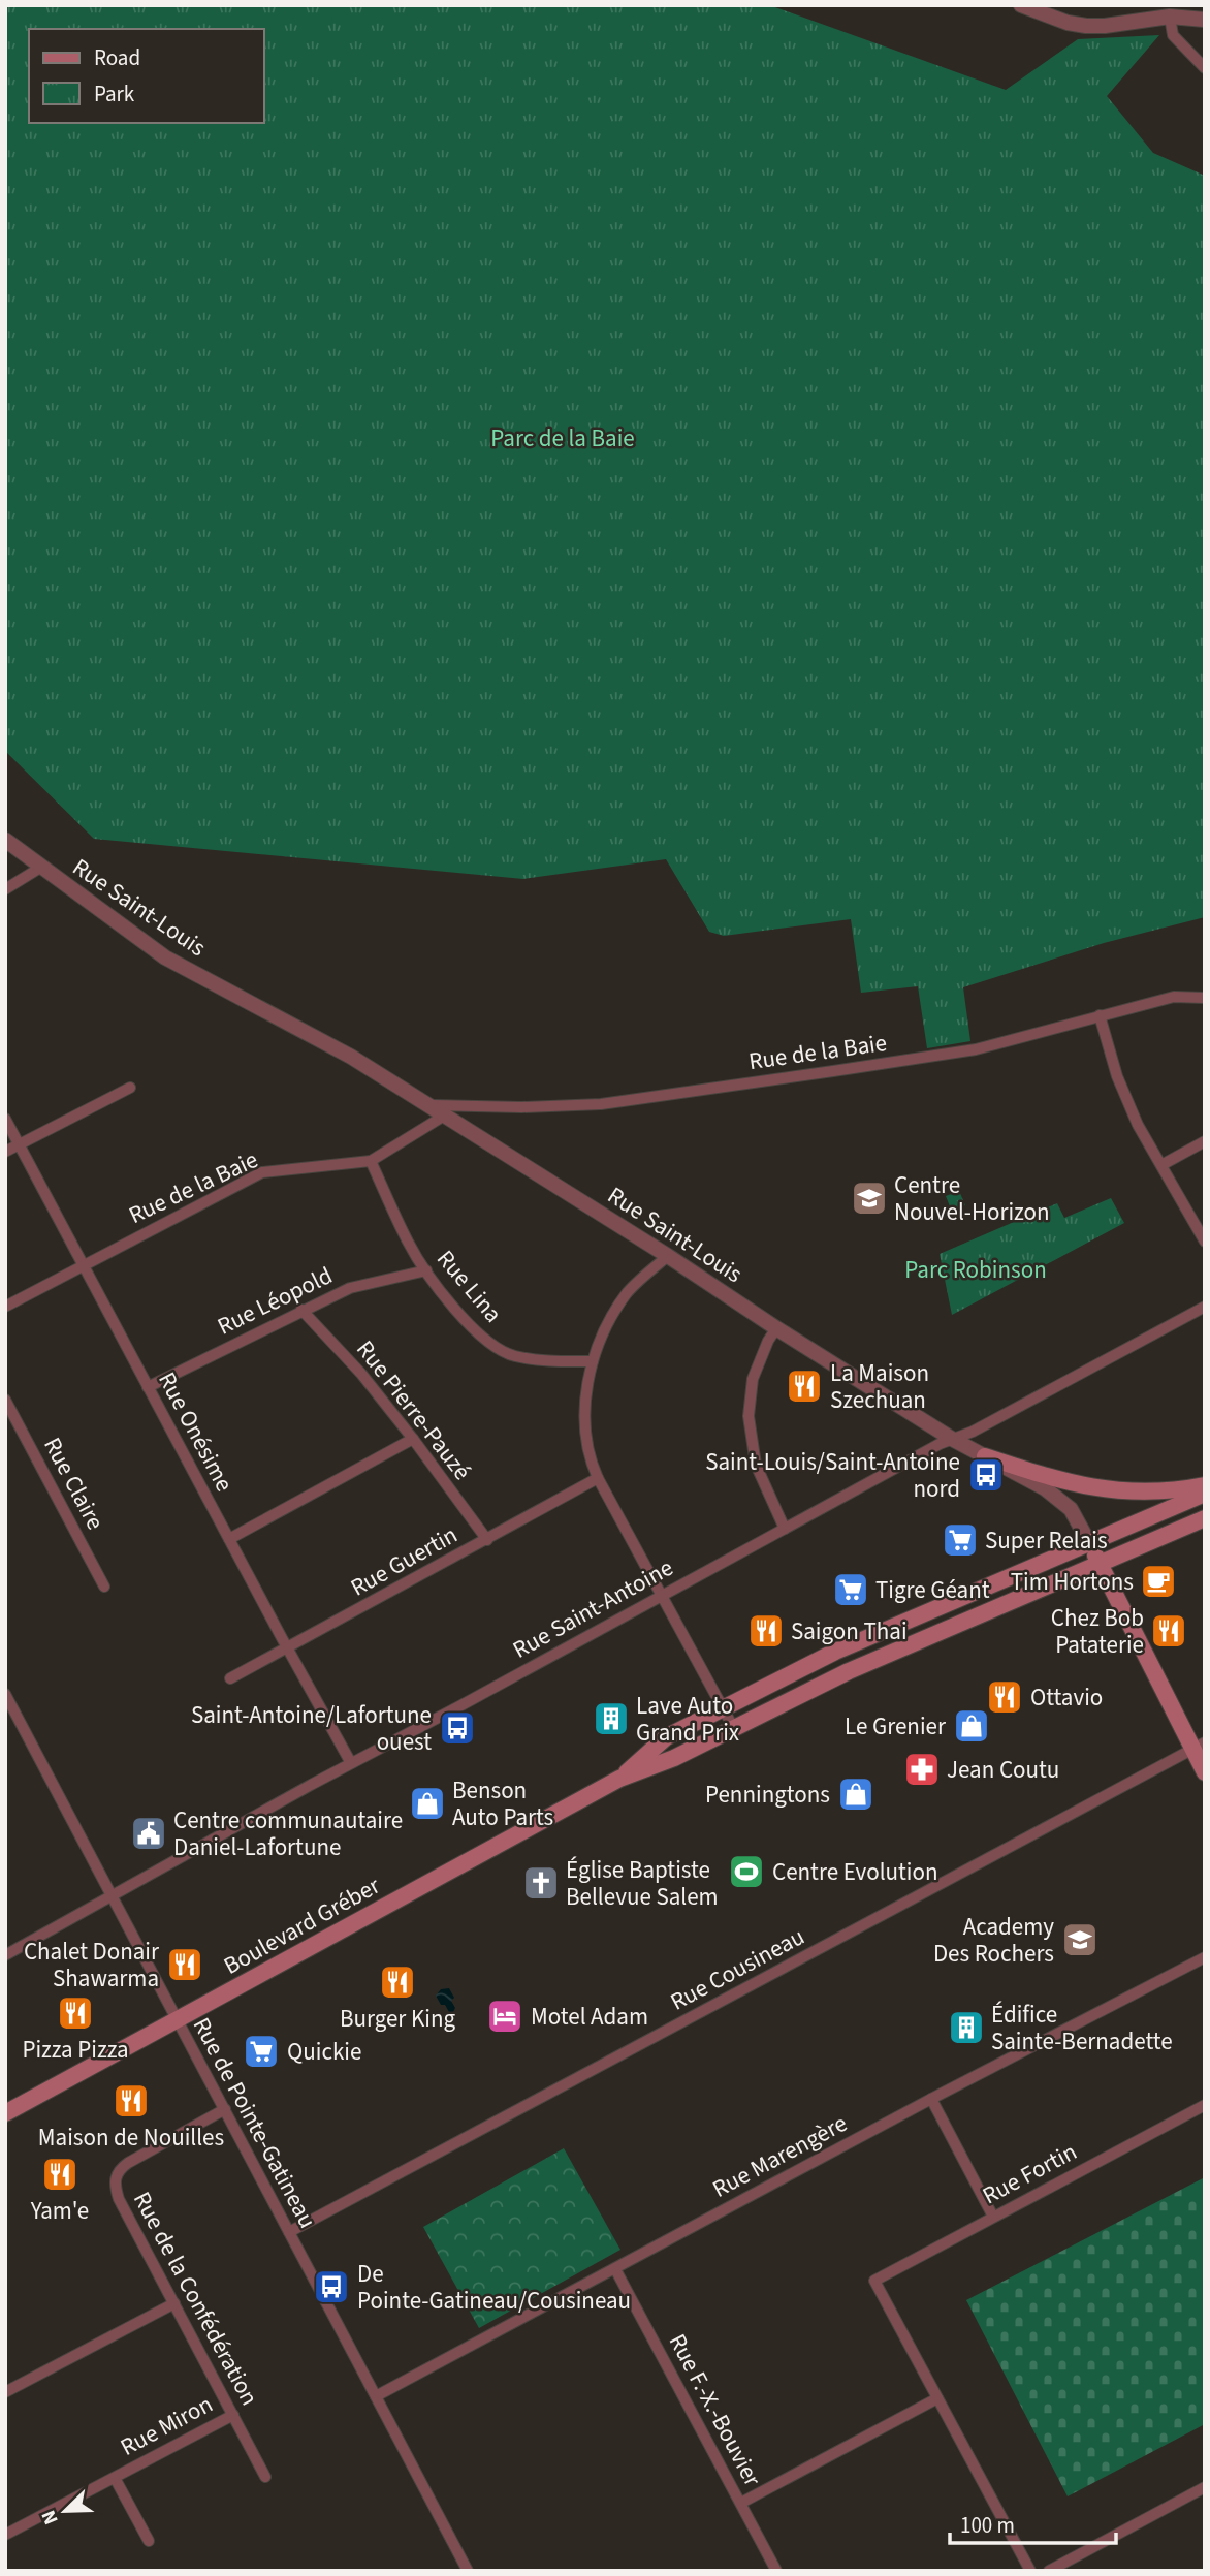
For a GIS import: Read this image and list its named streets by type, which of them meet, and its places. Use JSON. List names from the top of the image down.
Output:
{
  "streets": {
    "main road": ["Rue Saint-Louis", "Boulevard Gréber"],
    "street": [
      "Rue de la Baie",
      "Rue Lina",
      "Rue Léopold",
      "Rue Pierre-Pauzé",
      "Rue Onésime",
      "Rue Claire",
      "Rue Guertin",
      "Rue Saint-Antoine",
      "Rue Cousineau",
      "Rue de Pointe-Gatineau",
      "Rue Marengère",
      "Rue Fortin",
      "Rue de la Confédération",
      "Rue F.-X.-Bouvier",
      "Rue Miron"
    ]
  },
  "crossings": [
    ["Rue Saint-Louis", "Rue de la Baie"],
    ["Rue Saint-Louis", "Rue Saint-Antoine"],
    ["Rue Saint-Louis", "Boulevard Gréber"],
    ["Rue Saint-Louis", "Rue Cousineau"],
    ["Rue de la Baie", "Rue Lina"],
    ["Rue de la Baie", "Rue Onésime"],
    ["Rue Lina", "Rue Léopold"],
    ["Rue Léopold", "Rue Pierre-Pauzé"],
    ["Rue Léopold", "Rue Onésime"],
    ["Rue Pierre-Pauzé", "Rue Guertin"],
    ["Rue Onésime", "Rue Guertin"],
    ["Rue Onésime", "Rue Saint-Antoine"],
    ["Rue Saint-Antoine", "Rue de Pointe-Gatineau"],
    ["Boulevard Gréber", "Rue de Pointe-Gatineau"],
    ["Rue Cousineau", "Rue de Pointe-Gatineau"],
    ["Rue de Pointe-Gatineau", "Rue Marengère"],
    ["Rue de Pointe-Gatineau", "Rue de la Confédération"],
    ["Rue Marengère", "Rue F.-X.-Bouvier"],
    ["Rue de la Confédération", "Rue Miron"]
  ],
  "parks": ["Parc de la Baie", "Parc Robinson"],
  "places": {
    "school or university": ["Centre Nouvel-Horizon", "Academy Des Rochers"],
    "restaurant": [
      "La Maison Szechuan",
      "Saigon Thai",
      "Chez Bob Pataterie",
      "Ottavio",
      "Chalet Donair Shawarma",
      "Burger King",
      "Pizza Pizza",
      "Maison de Nouilles",
      "Yam'e"
    ],
    "bus stop": ["Saint-Louis/Saint-Antoine nord", "Saint-Antoine/Lafortune ouest", "De Pointe-Gatineau/Cousineau"],
    "supermarket": ["Super Relais", "Tigre Géant", "Quickie"],
    "cafe": ["Tim Hortons"],
    "building": ["Lave Auto Grand Prix", "Édifice Sainte-Bernadette"],
    "shop": ["Le Grenier", "Penningtons", "Benson Auto Parts"],
    "pharmacy": ["Jean Coutu"],
    "public building": ["Centre communautaire Daniel-Lafortune"],
    "sports": ["Centre Evolution"],
    "church": ["Église Baptiste Bellevue Salem"],
    "hotel": ["Motel Adam"]
  },
  "legend": ["Road", "Park"],
  "scale_bar": "100 m",
  "north": "bottom left"
}
